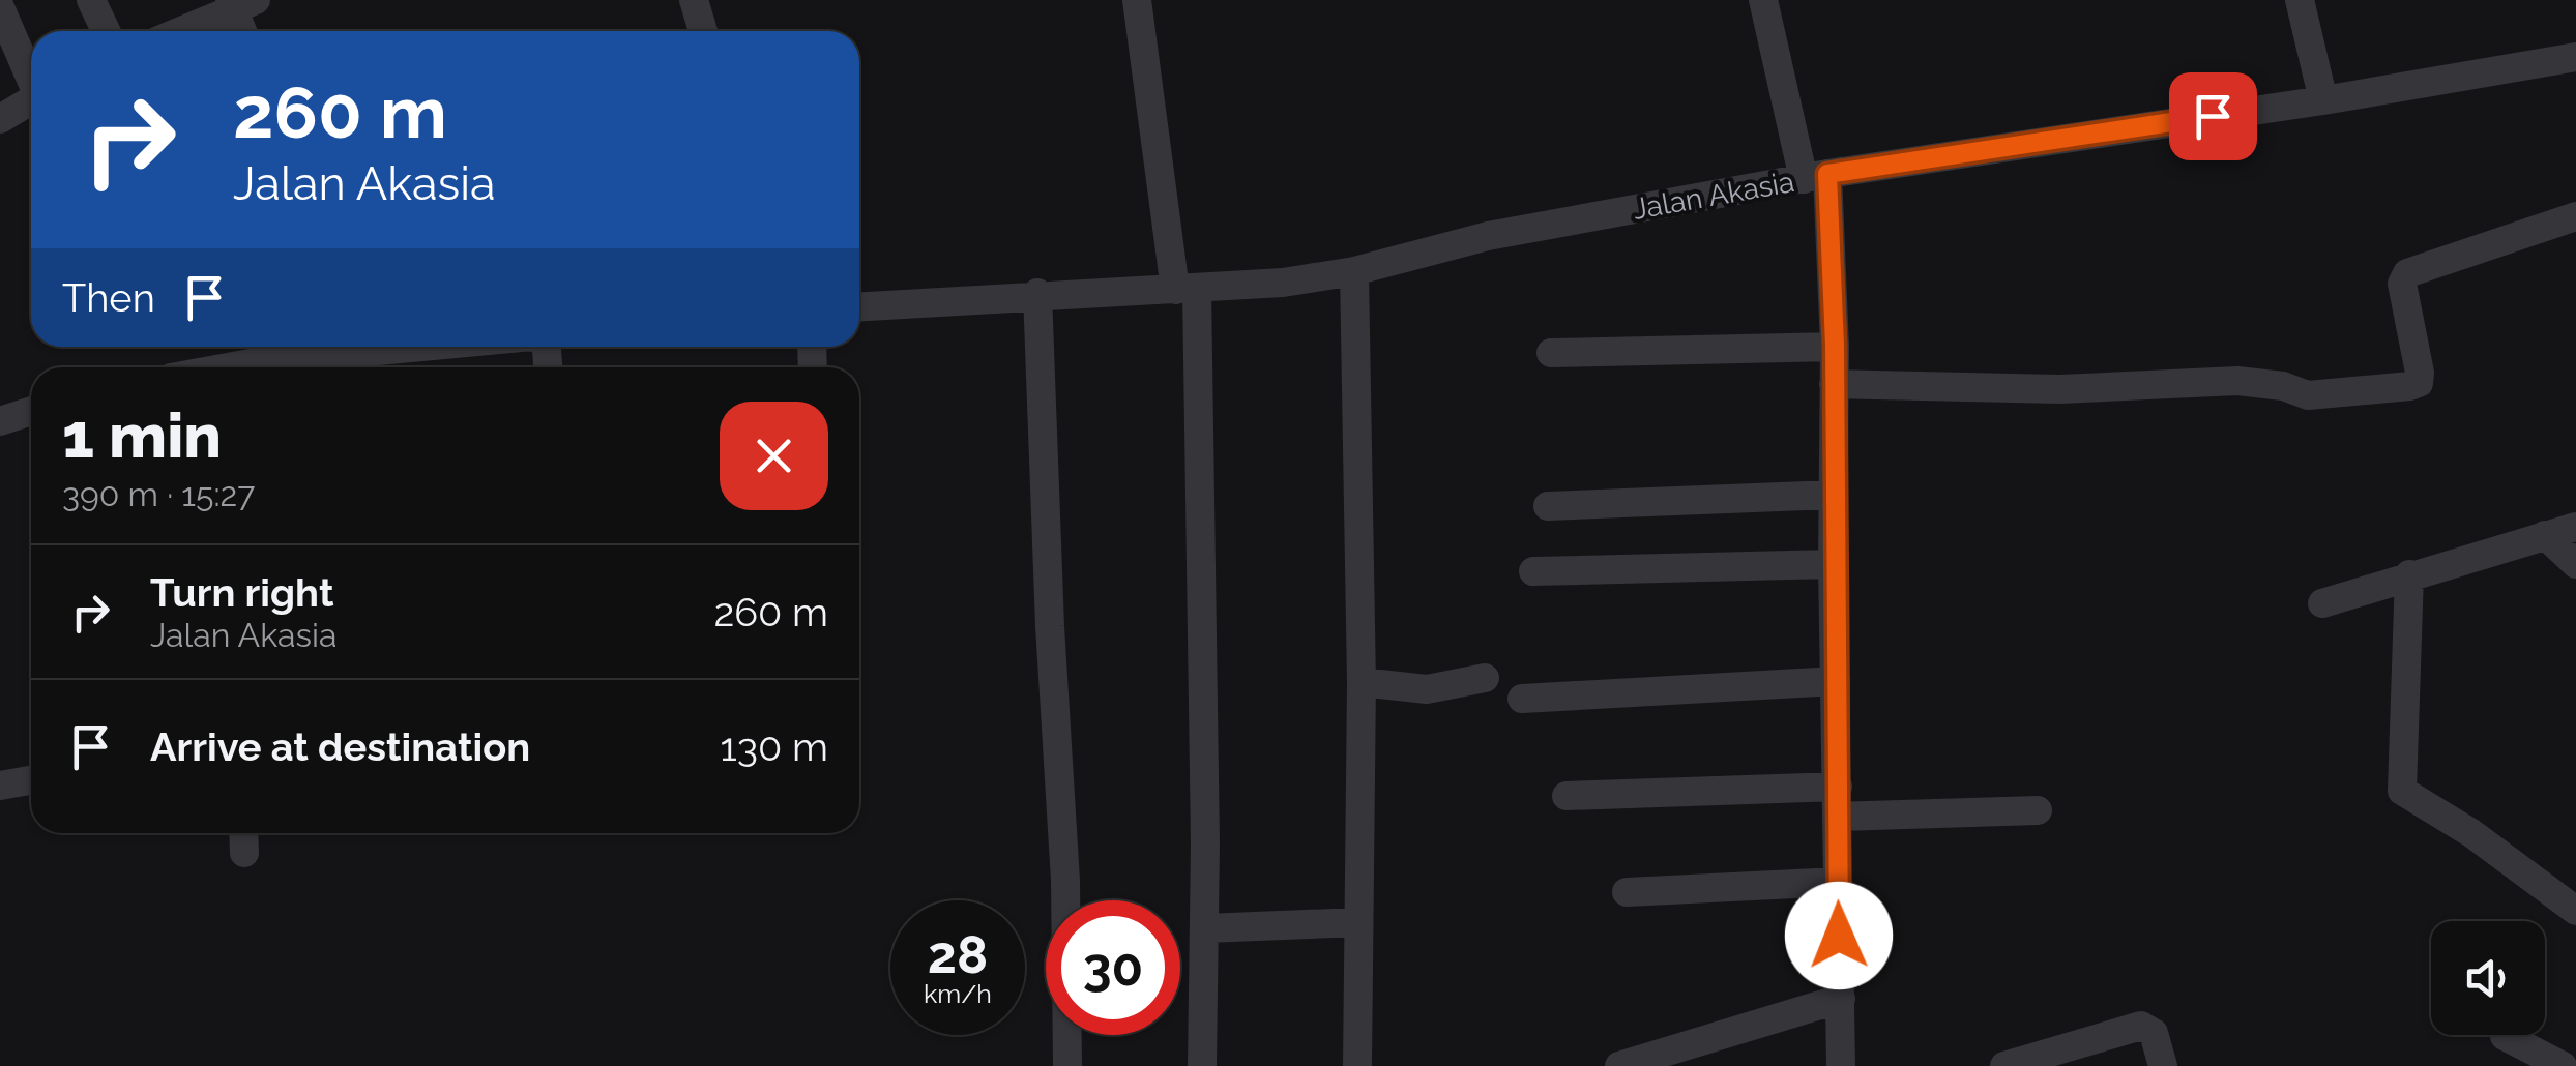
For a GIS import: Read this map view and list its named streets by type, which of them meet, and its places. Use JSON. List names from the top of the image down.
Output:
{
  "streets": {
    "street": ["Jalan Akasia"]
  },
  "page": {
    "turn": ["260 m", "Jalan Akasia"],
    "then": "Then",
    "heading": ["1 min", "390 m · 15:27"],
    "list": [
      {
        "name": "Turn right",
        "note": "Jalan Akasia",
        "value": "260 m"
      },
      {
        "name": "Arrive at destination",
        "value": "130 m"
      }
    ],
    "speed": "28 km/h",
    "limit": "30"
  }
}
